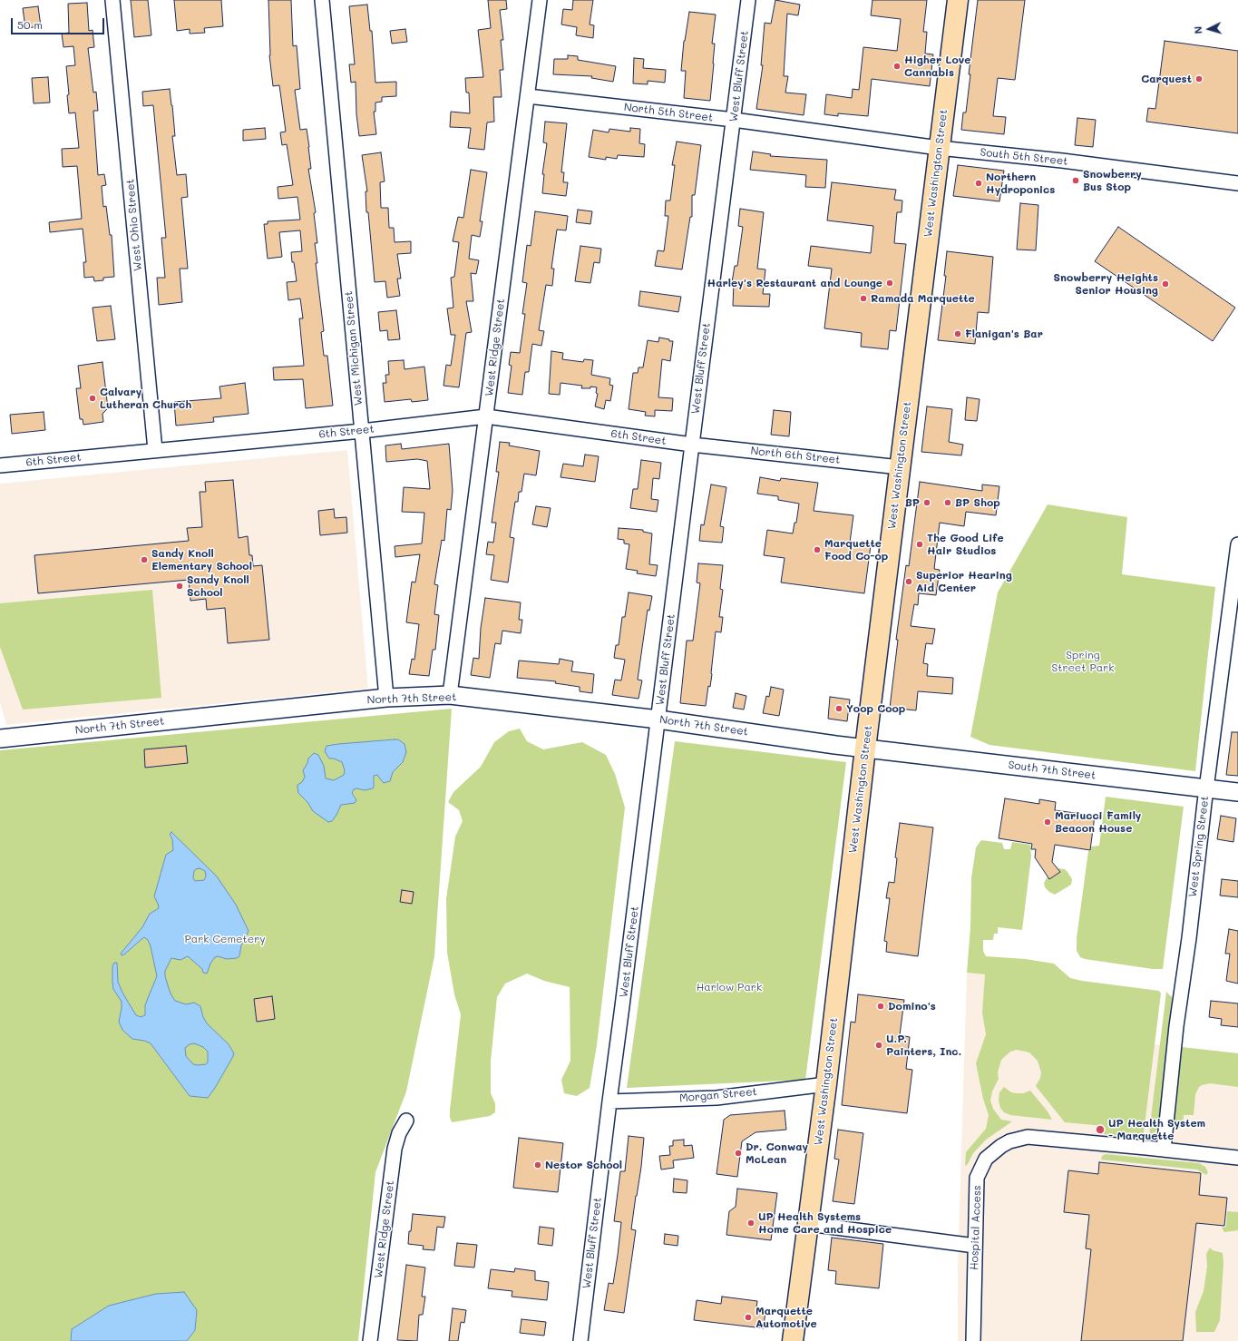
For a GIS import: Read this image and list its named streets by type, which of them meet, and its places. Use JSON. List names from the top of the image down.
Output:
{
  "streets": {
    "main road": ["West Washington Street"],
    "street": [
      "West Bluff Street",
      "North 5th Street",
      "South 5th Street",
      "West Ohio Street",
      "West Ridge Street",
      "West Michigan Street",
      "6th Street",
      "North 6th Street",
      "North 7th Street",
      "South 7th Street",
      "West Spring Street",
      "Morgan Street",
      "Hospital Access"
    ]
  },
  "crossings": [
    ["West Bluff Street", "North 5th Street"],
    ["West Bluff Street", "6th Street"],
    ["West Bluff Street", "North 6th Street"],
    ["West Bluff Street", "North 7th Street"],
    ["West Bluff Street", "Morgan Street"],
    ["North 5th Street", "South 5th Street"],
    ["North 5th Street", "West Washington Street"],
    ["North 5th Street", "West Ridge Street"],
    ["South 5th Street", "West Washington Street"],
    ["West Washington Street", "North 6th Street"],
    ["West Washington Street", "North 7th Street"],
    ["West Washington Street", "South 7th Street"],
    ["West Washington Street", "Morgan Street"],
    ["West Ohio Street", "6th Street"],
    ["West Ridge Street", "6th Street"],
    ["West Ridge Street", "North 7th Street"],
    ["West Michigan Street", "6th Street"],
    ["West Michigan Street", "North 7th Street"],
    ["6th Street", "North 6th Street"],
    ["North 7th Street", "South 7th Street"],
    ["South 7th Street", "West Spring Street"],
    ["West Spring Street", "Hospital Access"]
  ],
  "parks": ["Spring Street Park", "Park Cemetery", "Harlow Park"],
  "places": [
    "Higher Love Cannabis",
    "Carquest",
    "Snowberry Bus Stop",
    "Northern Hydroponics",
    "Harley's Restaurant and Lounge",
    "Snowberry Heights Senior Housing",
    "Ramada Marquette",
    "Flanigan's Bar",
    "Calvary Lutheran Church",
    "BP",
    "BP Shop",
    "The Good Life Hair Studios",
    "Marquette Food Co-op",
    "Sandy Knoll Elementary School",
    "Superior Hearing Aid Center",
    "Sandy Knoll School",
    "Yoop Coop",
    "Mariucci Family Beacon House",
    "Domino's",
    "U.P. Painters, Inc.",
    "UP Health System - Marquette",
    "Dr. Conway McLean",
    "Nestor School",
    "UP Health Systems Home Care and Hospice",
    "Marquette Automotive"
  ],
  "scale_bar": "50 m",
  "north": "left"
}
